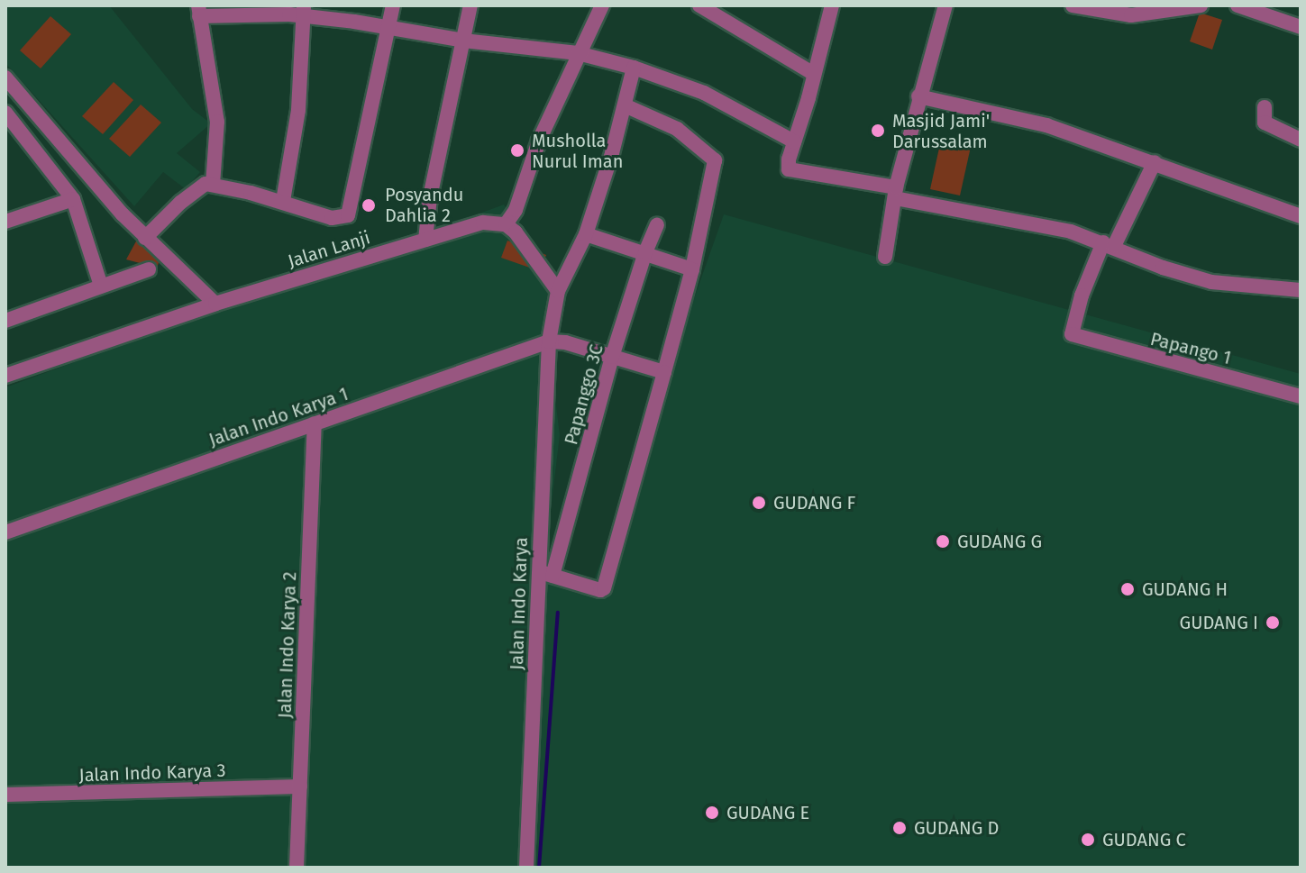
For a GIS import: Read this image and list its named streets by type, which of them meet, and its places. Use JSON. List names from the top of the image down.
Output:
{
  "streets": {
    "street": [
      "Jalan Lanji",
      "Papango 1",
      "Papanggo 3C",
      "Jalan Indo Karya 1",
      "Jalan Indo Karya",
      "Jalan Indo Karya 2",
      "Jalan Indo Karya 3"
    ]
  },
  "crossings": [
    ["Papanggo 3C", "Jalan Indo Karya 1"],
    ["Papanggo 3C", "Jalan Indo Karya"],
    ["Jalan Indo Karya 1", "Jalan Indo Karya"],
    ["Jalan Indo Karya 1", "Jalan Indo Karya 2"],
    ["Jalan Indo Karya 2", "Jalan Indo Karya 3"]
  ],
  "places": [
    "Masjid Jami' Darussalam",
    "Musholla Nurul Iman",
    "Posyandu Dahlia 2",
    "GUDANG F",
    "GUDANG G",
    "GUDANG H",
    "GUDANG I",
    "GUDANG E",
    "GUDANG D",
    "GUDANG C"
  ]
}
